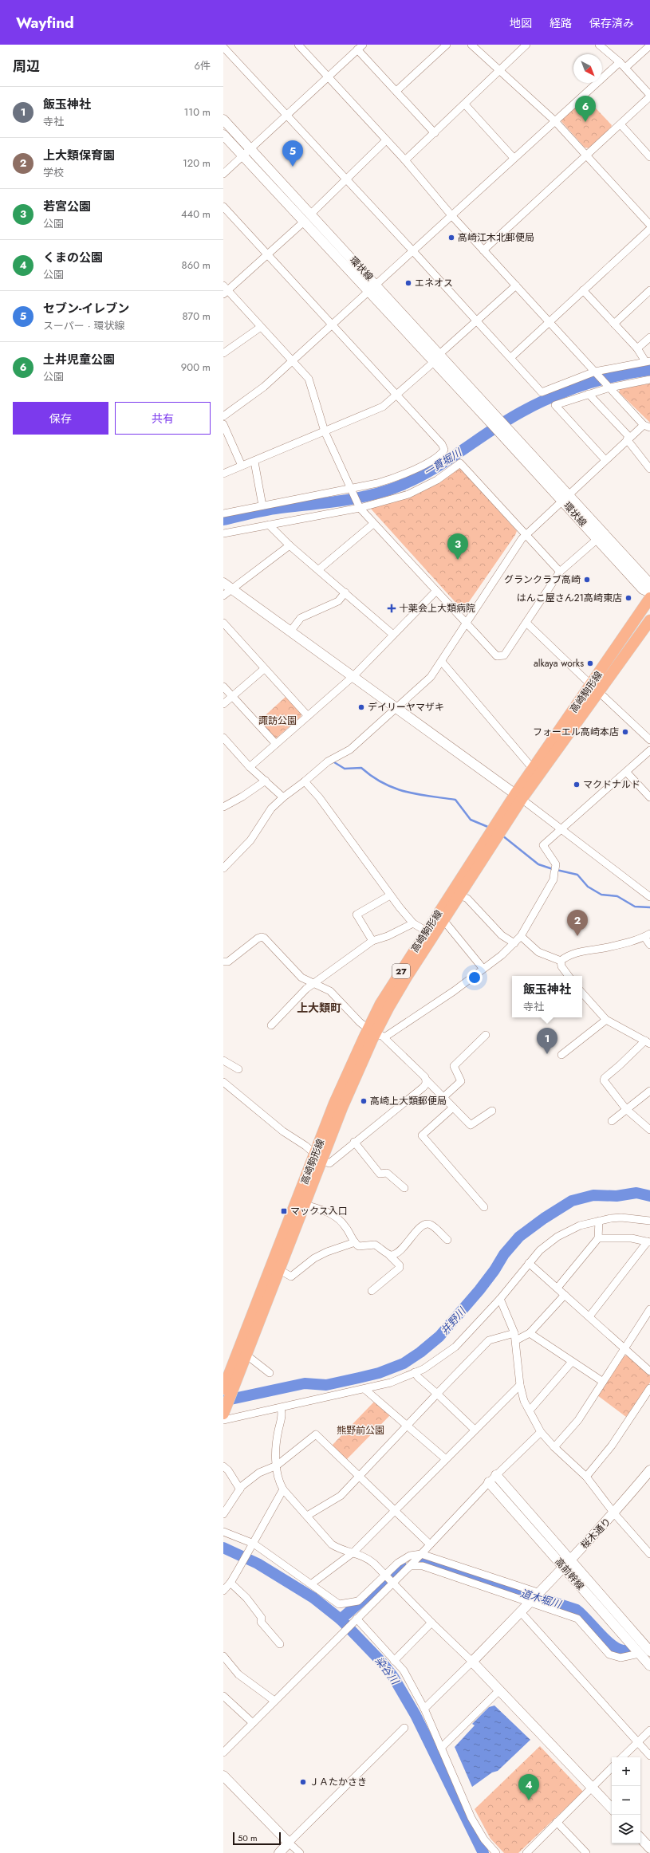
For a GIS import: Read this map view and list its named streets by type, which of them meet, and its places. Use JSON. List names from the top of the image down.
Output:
{
  "streets": {
    "main road": ["高崎駒形線", "27"],
    "street": ["環状線", "桜木通り", "高前幹線"]
  },
  "crossings": [
    ["高崎駒形線", "27"],
    ["桜木通り", "高前幹線"]
  ],
  "districts": ["上大類町"],
  "water": [
    "一貫堀川",
    "井野川",
    "道木堀川",
    "染谷川"
  ],
  "parks": ["諏訪公園", "熊野前公園"],
  "places": {
    "other": [
      "高崎江木北郵便局",
      "エネオス",
      "グランクラブ高崎",
      "はんこ屋さん21高崎東店",
      "alkaya works",
      "デイリーヤマザキ",
      "フォーエル高崎本店",
      "マクドナルド",
      "高崎上大類郵便局",
      "ＪＡたかさき"
    ],
    "health": ["十薬会上大類病院"],
    "transit": ["マックス入口"]
  },
  "scale_bar": "50 m",
  "north": "bottom right",
  "page": {
    "header": "Wayfind",
    "nav": ["地図", "経路", "保存済み"],
    "heading": ["周辺", "6件"],
    "list": [
      {
        "mark": "1",
        "name": "飯玉神社",
        "note": "寺社",
        "value": "110 m"
      },
      {
        "mark": "2",
        "name": "上大類保育園",
        "note": "学校",
        "value": "120 m"
      },
      {
        "mark": "3",
        "name": "若宮公園",
        "note": "公園",
        "value": "440 m"
      },
      {
        "mark": "4",
        "name": "くまの公園",
        "note": "公園",
        "value": "860 m"
      },
      {
        "mark": "5",
        "name": "セブン-イレブン",
        "note": "スーパー · 環状線",
        "value": "870 m"
      },
      {
        "mark": "6",
        "name": "土井児童公園",
        "note": "公園",
        "value": "900 m"
      }
    ],
    "pins": [
      "6",
      "5",
      "3",
      "2",
      "1",
      "4"
    ],
    "buttons": ["保存", "共有"],
    "popup": ["飯玉神社", "寺社"],
    "map_buttons": ["+", "−"],
    "scale": "50 m"
  }
}
